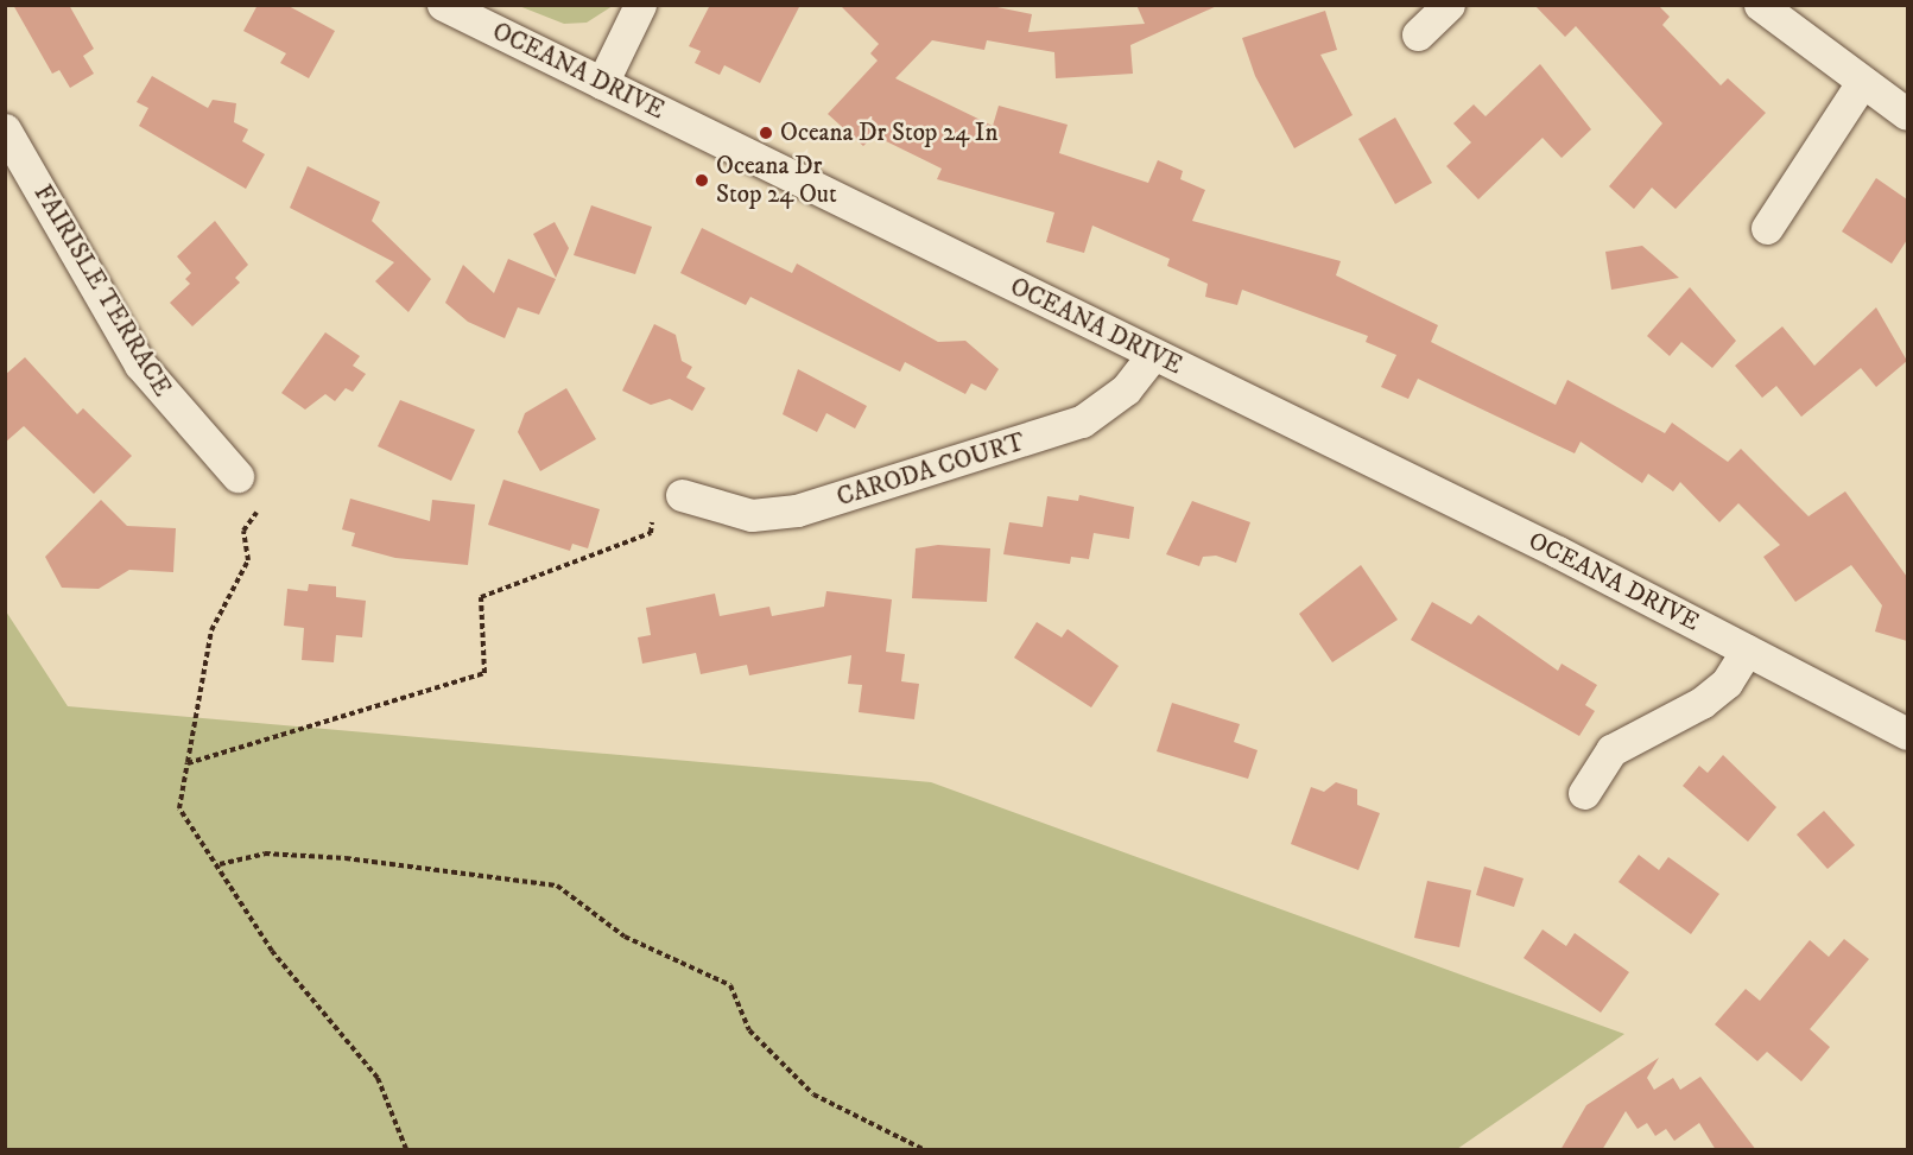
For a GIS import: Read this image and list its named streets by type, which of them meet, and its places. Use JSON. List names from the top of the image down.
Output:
{
  "streets": {
    "street": ["OCEANA DRIVE", "FAIRISLE TERRACE", "CARODA COURT"]
  },
  "crossings": [
    ["OCEANA DRIVE", "CARODA COURT"]
  ],
  "places": ["Oceana Dr Stop 24 In", "Oceana Dr Stop 24 Out"]
}
